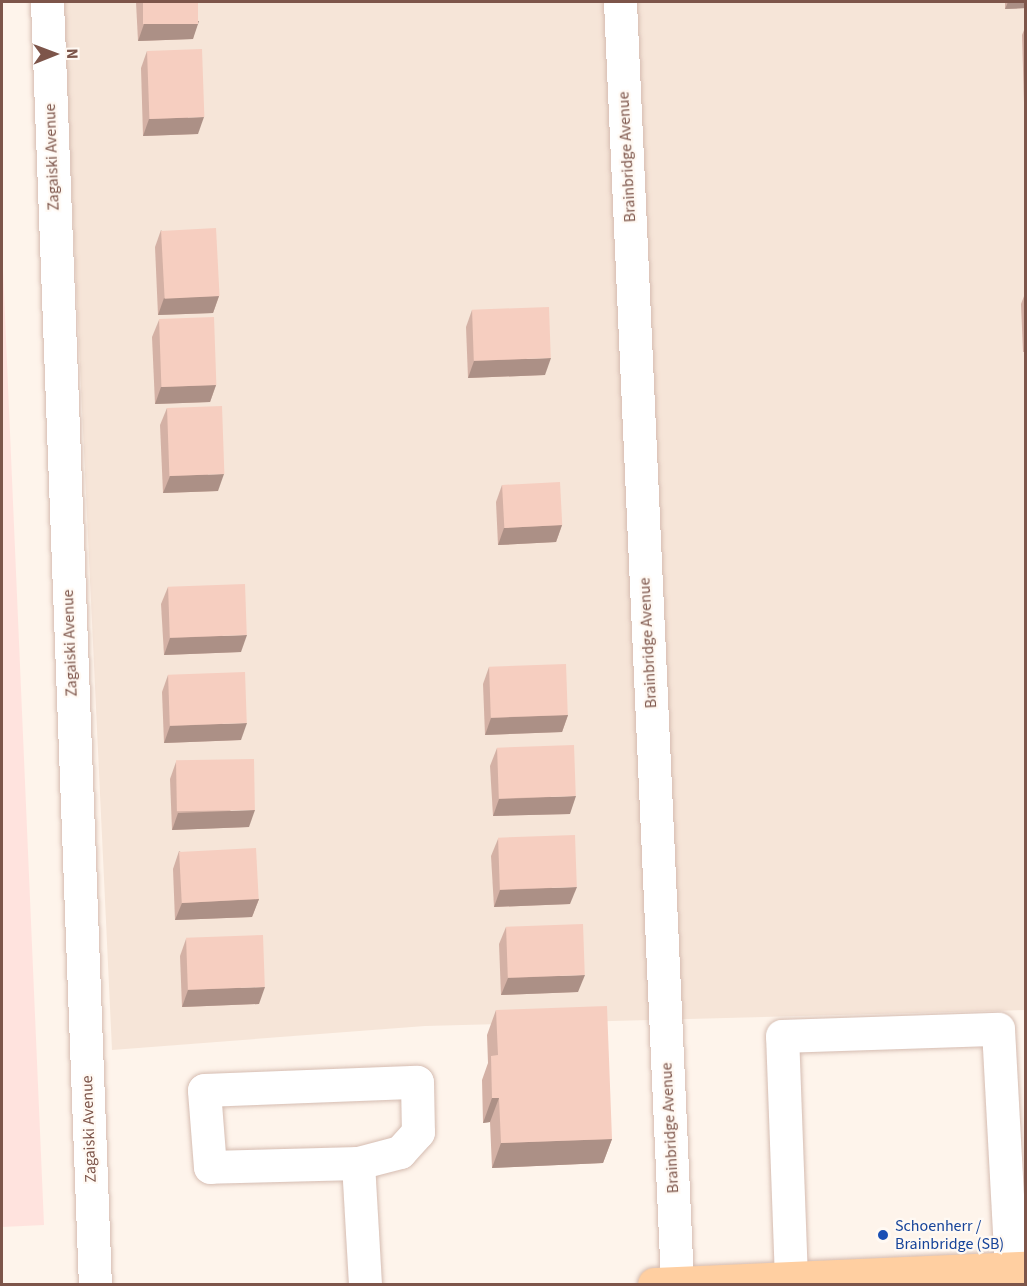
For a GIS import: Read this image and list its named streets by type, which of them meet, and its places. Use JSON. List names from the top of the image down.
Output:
{
  "streets": {
    "street": ["Zagaiski Avenue", "Brainbridge Avenue"]
  },
  "places": ["Schoenherr / Brainbridge (SB)"],
  "north": "right"
}
